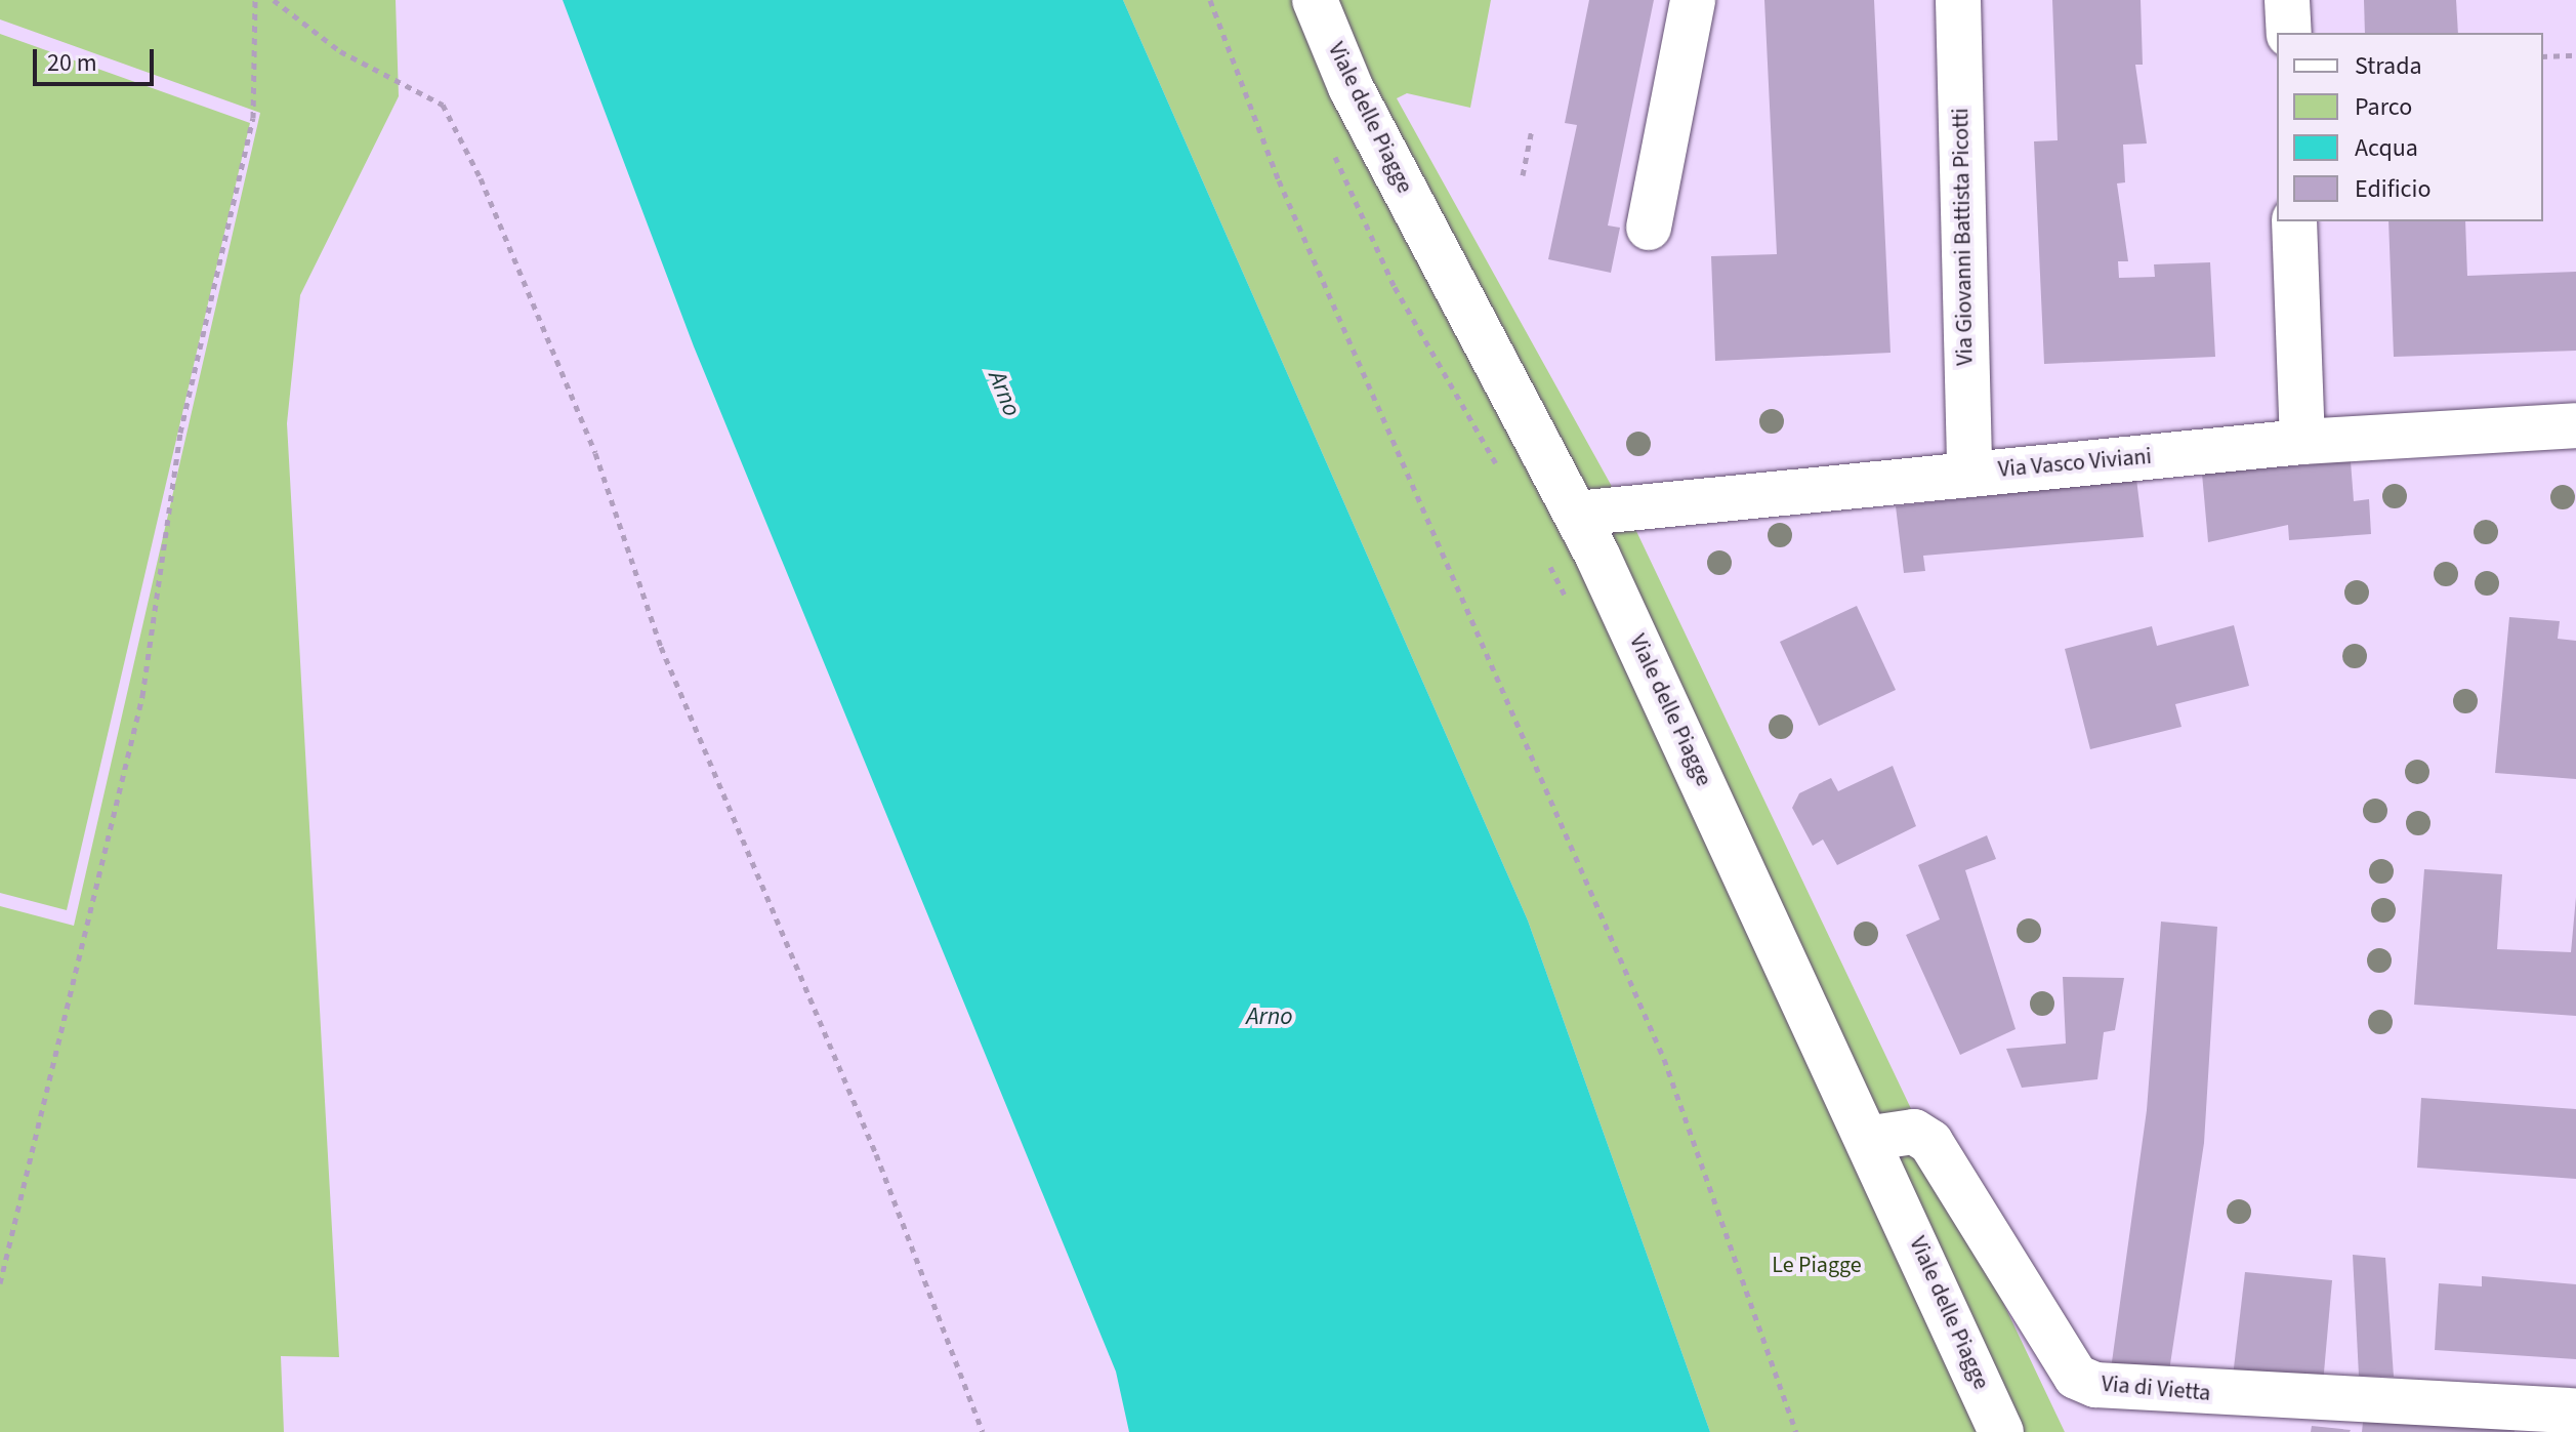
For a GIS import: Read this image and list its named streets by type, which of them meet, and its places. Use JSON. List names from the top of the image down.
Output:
{
  "streets": {
    "street": [
      "Viale delle Piagge",
      "Via Giovanni Battista Picotti",
      "Via Vasco Viviani",
      "Via di Vietta"
    ]
  },
  "crossings": [
    ["Viale delle Piagge", "Via Vasco Viviani"],
    ["Viale delle Piagge", "Via di Vietta"],
    ["Via Giovanni Battista Picotti", "Via Vasco Viviani"]
  ],
  "water": ["Arno"],
  "parks": ["Le Piagge"],
  "legend": [
    "Strada",
    "Parco",
    "Acqua",
    "Edificio"
  ],
  "scale_bar": "20 m"
}
